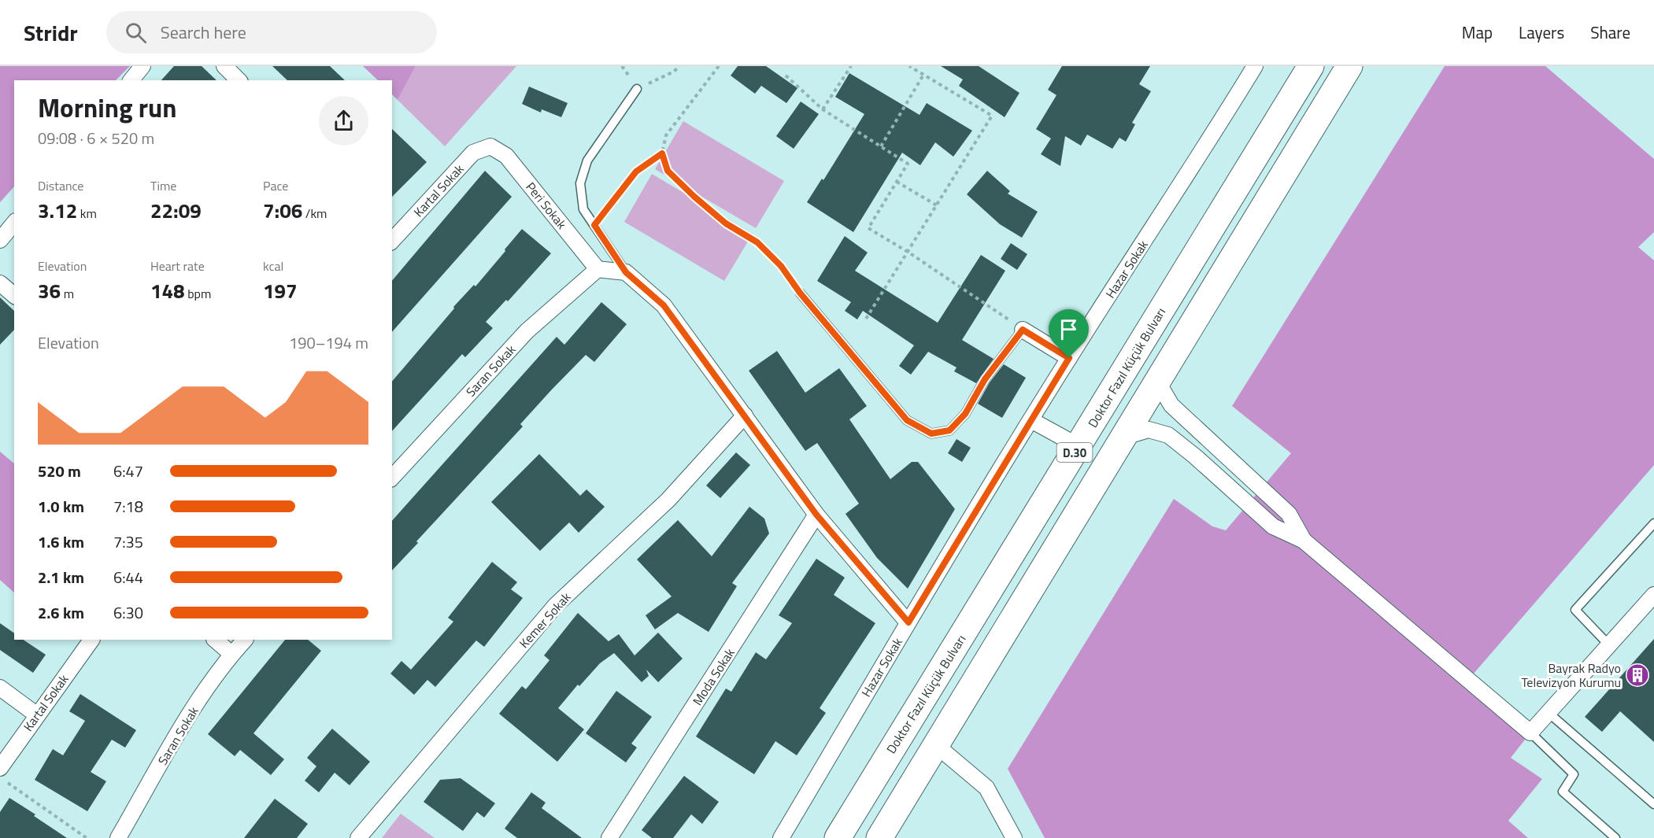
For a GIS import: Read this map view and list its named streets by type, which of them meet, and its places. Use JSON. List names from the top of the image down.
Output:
{
  "streets": {
    "highway": ["Doktor Fazıl Küçük Bulvarı", "D.30"],
    "street": [
      "Kartal Sokak",
      "Peri Sokak",
      "Hazar Sokak",
      "Saran Sokak",
      "Kemer Sokak",
      "Moda Sokak"
    ]
  },
  "crossings": [
    ["Kartal Sokak", "Peri Sokak"],
    ["Peri Sokak", "Saran Sokak"]
  ],
  "places": {
    "building": ["Bayrak Radyo Televizyon Kurumu"]
  },
  "page": {
    "header": "Stridr",
    "search": "Search here",
    "nav": ["Map", "Layers", "Share"],
    "heading": ["Morning run", "09:08 · 6 × 520 m"],
    "stats": [
      ["Distance", "3.12 km"],
      ["Time", "22:09"],
      ["Pace", "7:06 /km"],
      ["Elevation", "36 m"],
      ["Heart rate", "148 bpm"],
      ["kcal", "197"]
    ],
    "chart": ["Elevation", "190–194 m"],
    "list": [
      {
        "name": "520 m",
        "note": "6:47"
      },
      {
        "name": "1.0 km",
        "note": "7:18"
      },
      {
        "name": "1.6 km",
        "note": "7:35"
      },
      {
        "name": "2.1 km",
        "note": "6:44"
      },
      {
        "name": "2.6 km",
        "note": "6:30"
      }
    ]
  }
}
